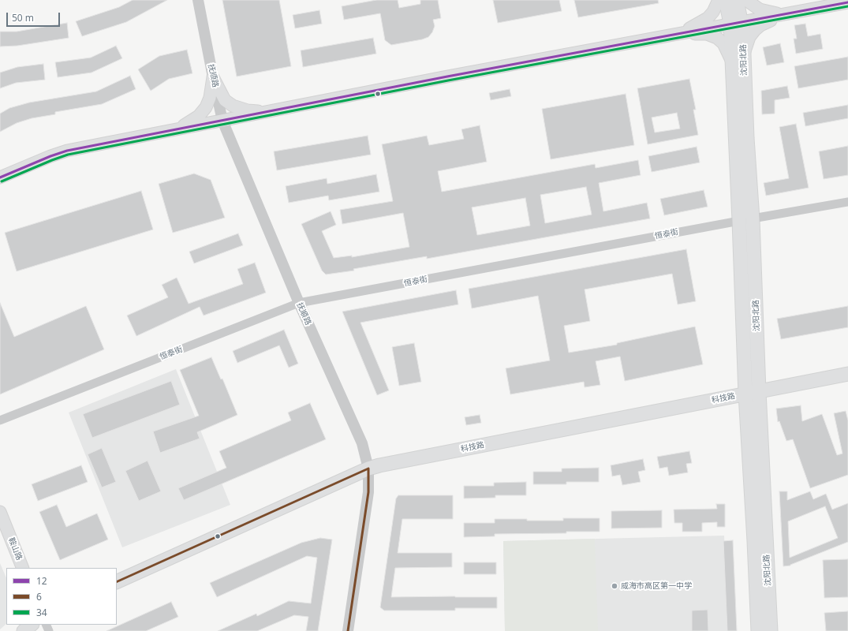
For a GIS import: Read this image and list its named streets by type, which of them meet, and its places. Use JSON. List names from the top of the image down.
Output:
{
  "streets": {
    "main road": ["沈阳北路", "科技路", "鞍山路"],
    "street": ["抚顺路", "恒泰街"]
  },
  "crossings": [
    ["沈阳北路", "恒泰街"],
    ["沈阳北路", "科技路"],
    ["抚顺路", "恒泰街"],
    ["抚顺路", "科技路"]
  ],
  "places": ["威海市高区第一中学"],
  "lines": ["transit line 12", "transit line 34", "transit line 6"],
  "legend": ["12", "6", "34"],
  "scale_bar": "50 m"
}
